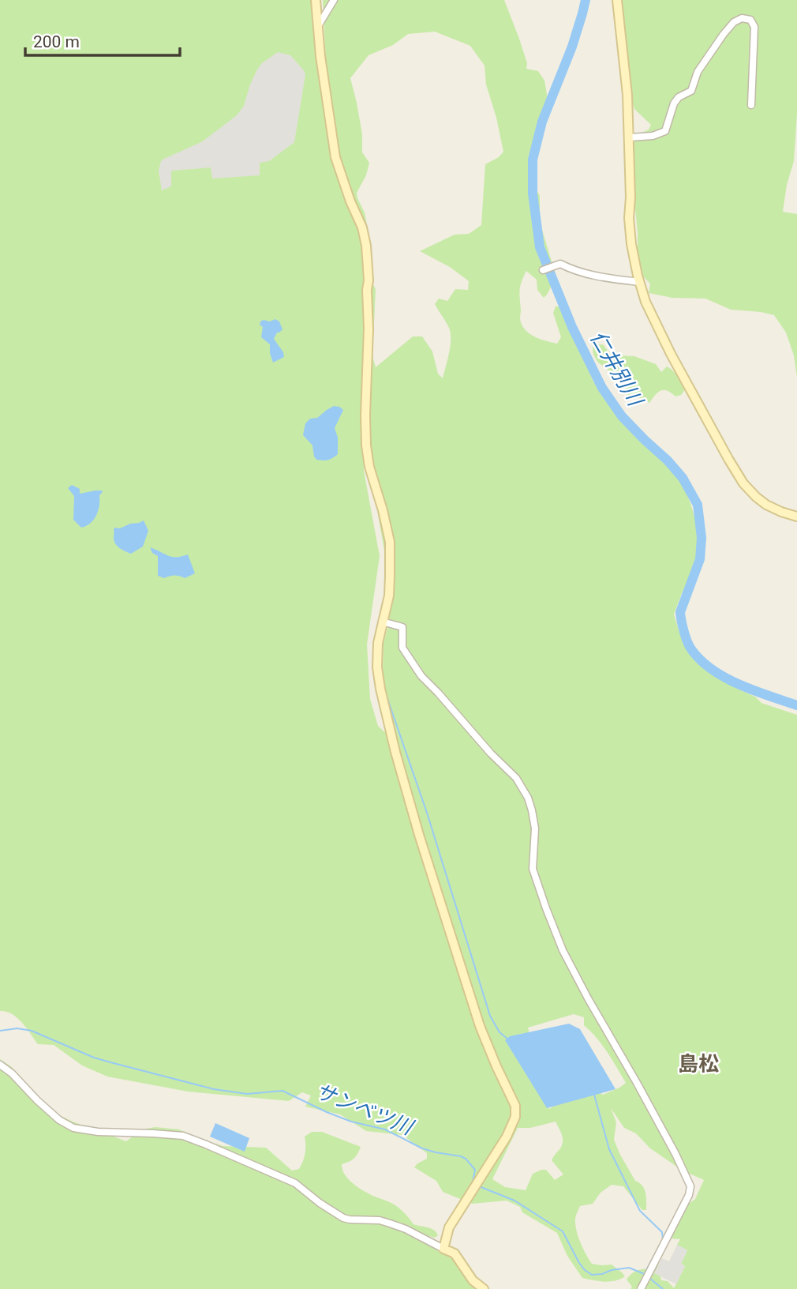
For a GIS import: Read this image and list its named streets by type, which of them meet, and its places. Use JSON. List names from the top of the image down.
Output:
{
  "districts": ["島松"],
  "water": ["仁井別川", "サンベツ川"],
  "scale_bar": "200 m"
}
